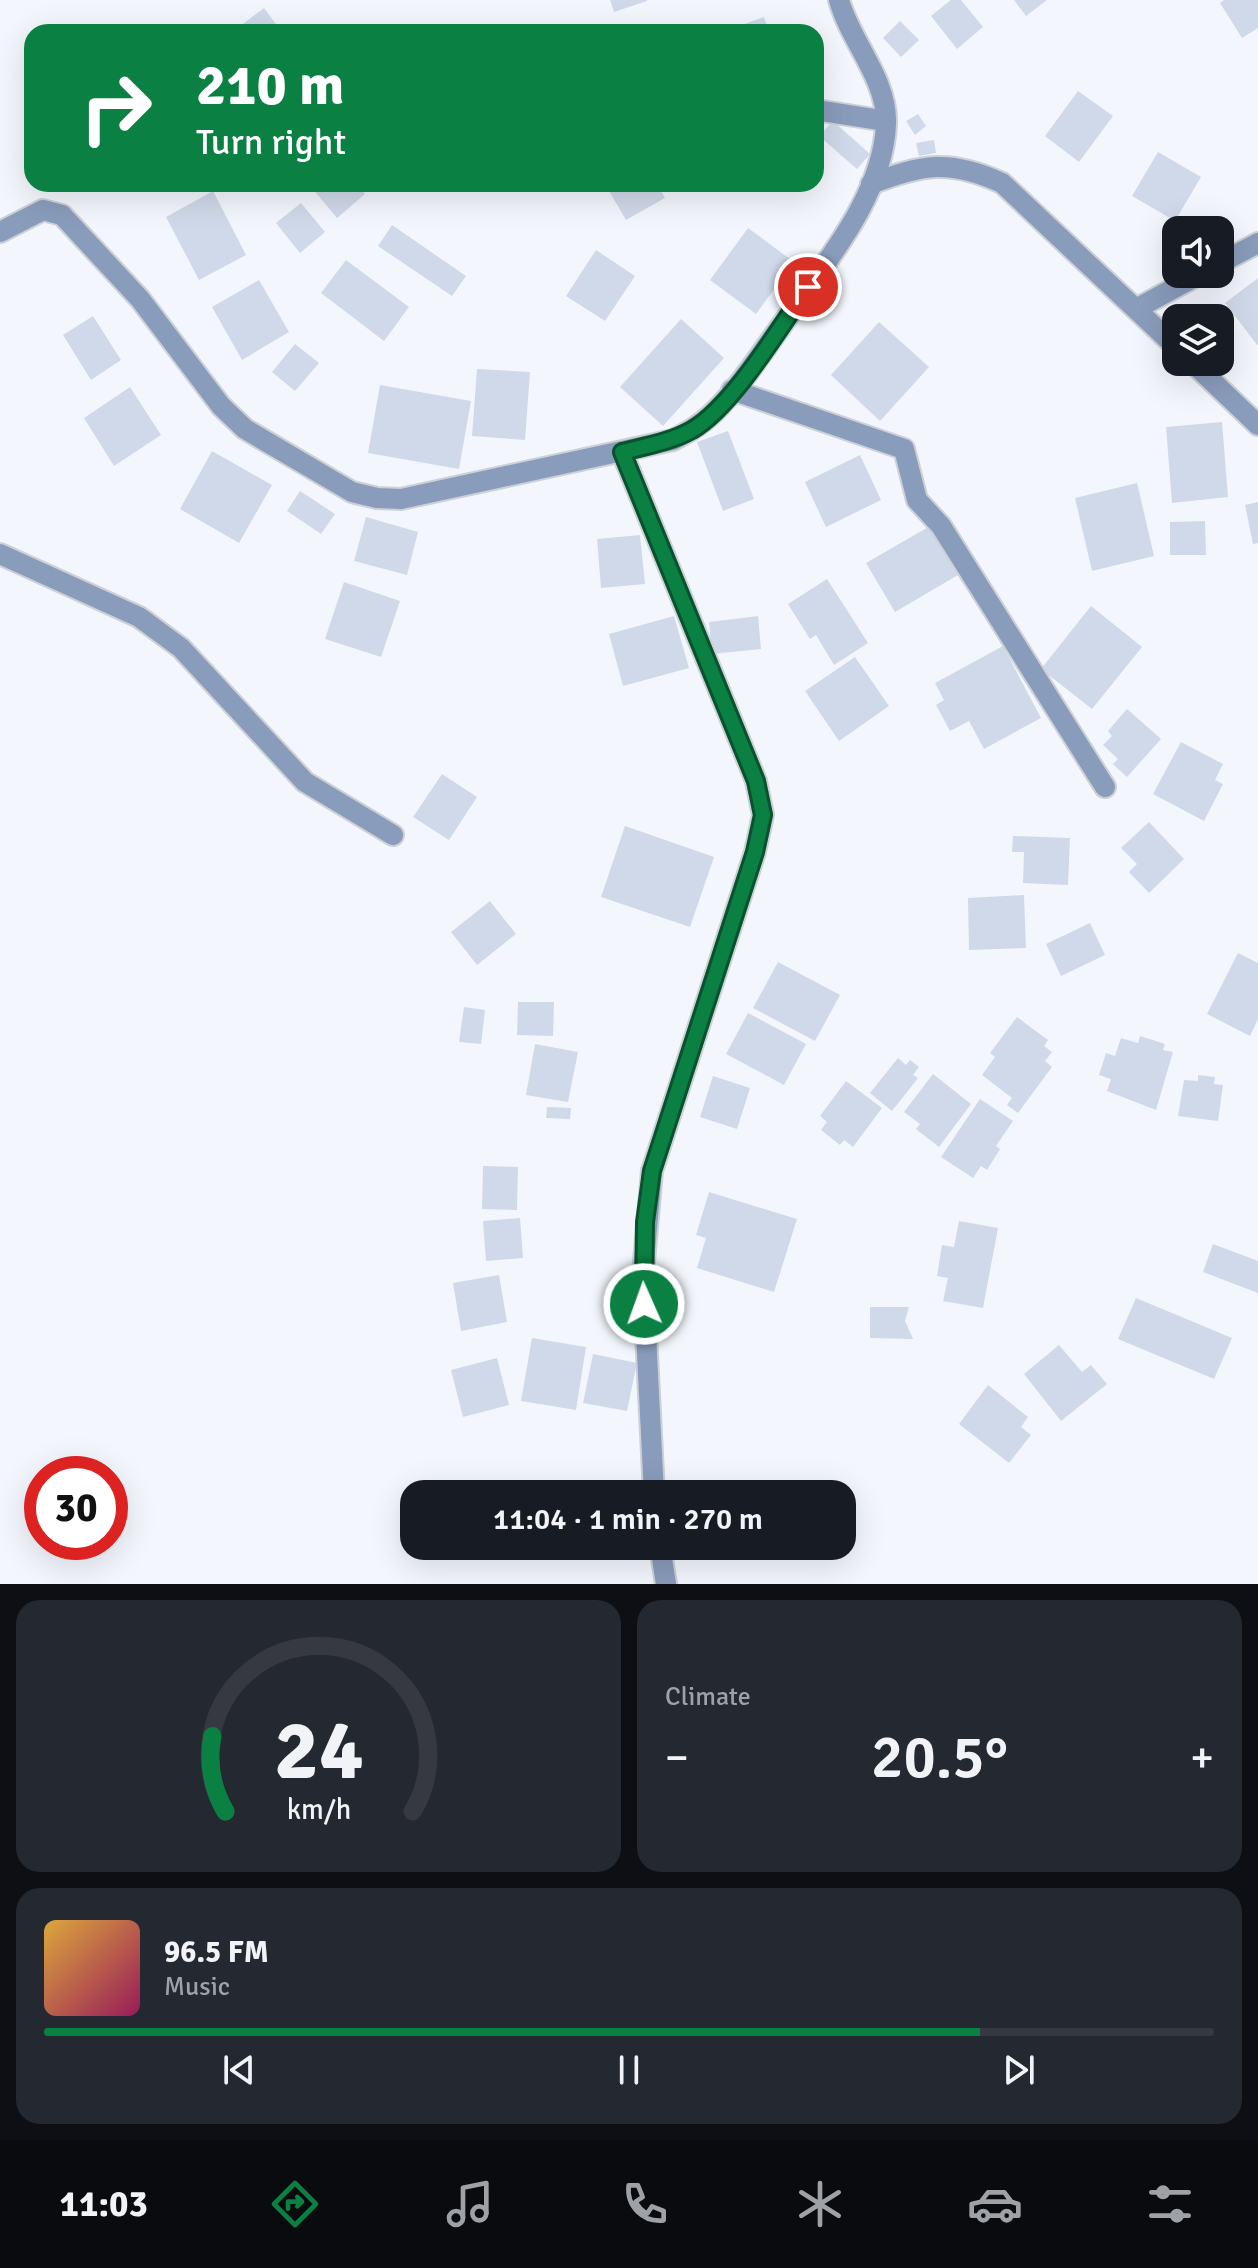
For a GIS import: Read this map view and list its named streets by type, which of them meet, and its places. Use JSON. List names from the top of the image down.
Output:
{
  "page": {
    "turn": ["210 m", "Turn right"],
    "limit": "30",
    "trip": "11:04 · 1 min · 270 m",
    "tile": "Climate",
    "heat": ["−", "20.5°", "+"],
    "song": ["96.5 FM", "Music"],
    "tabs": "11:03",
    "gauge": ["24", "km/h"]
  }
}
